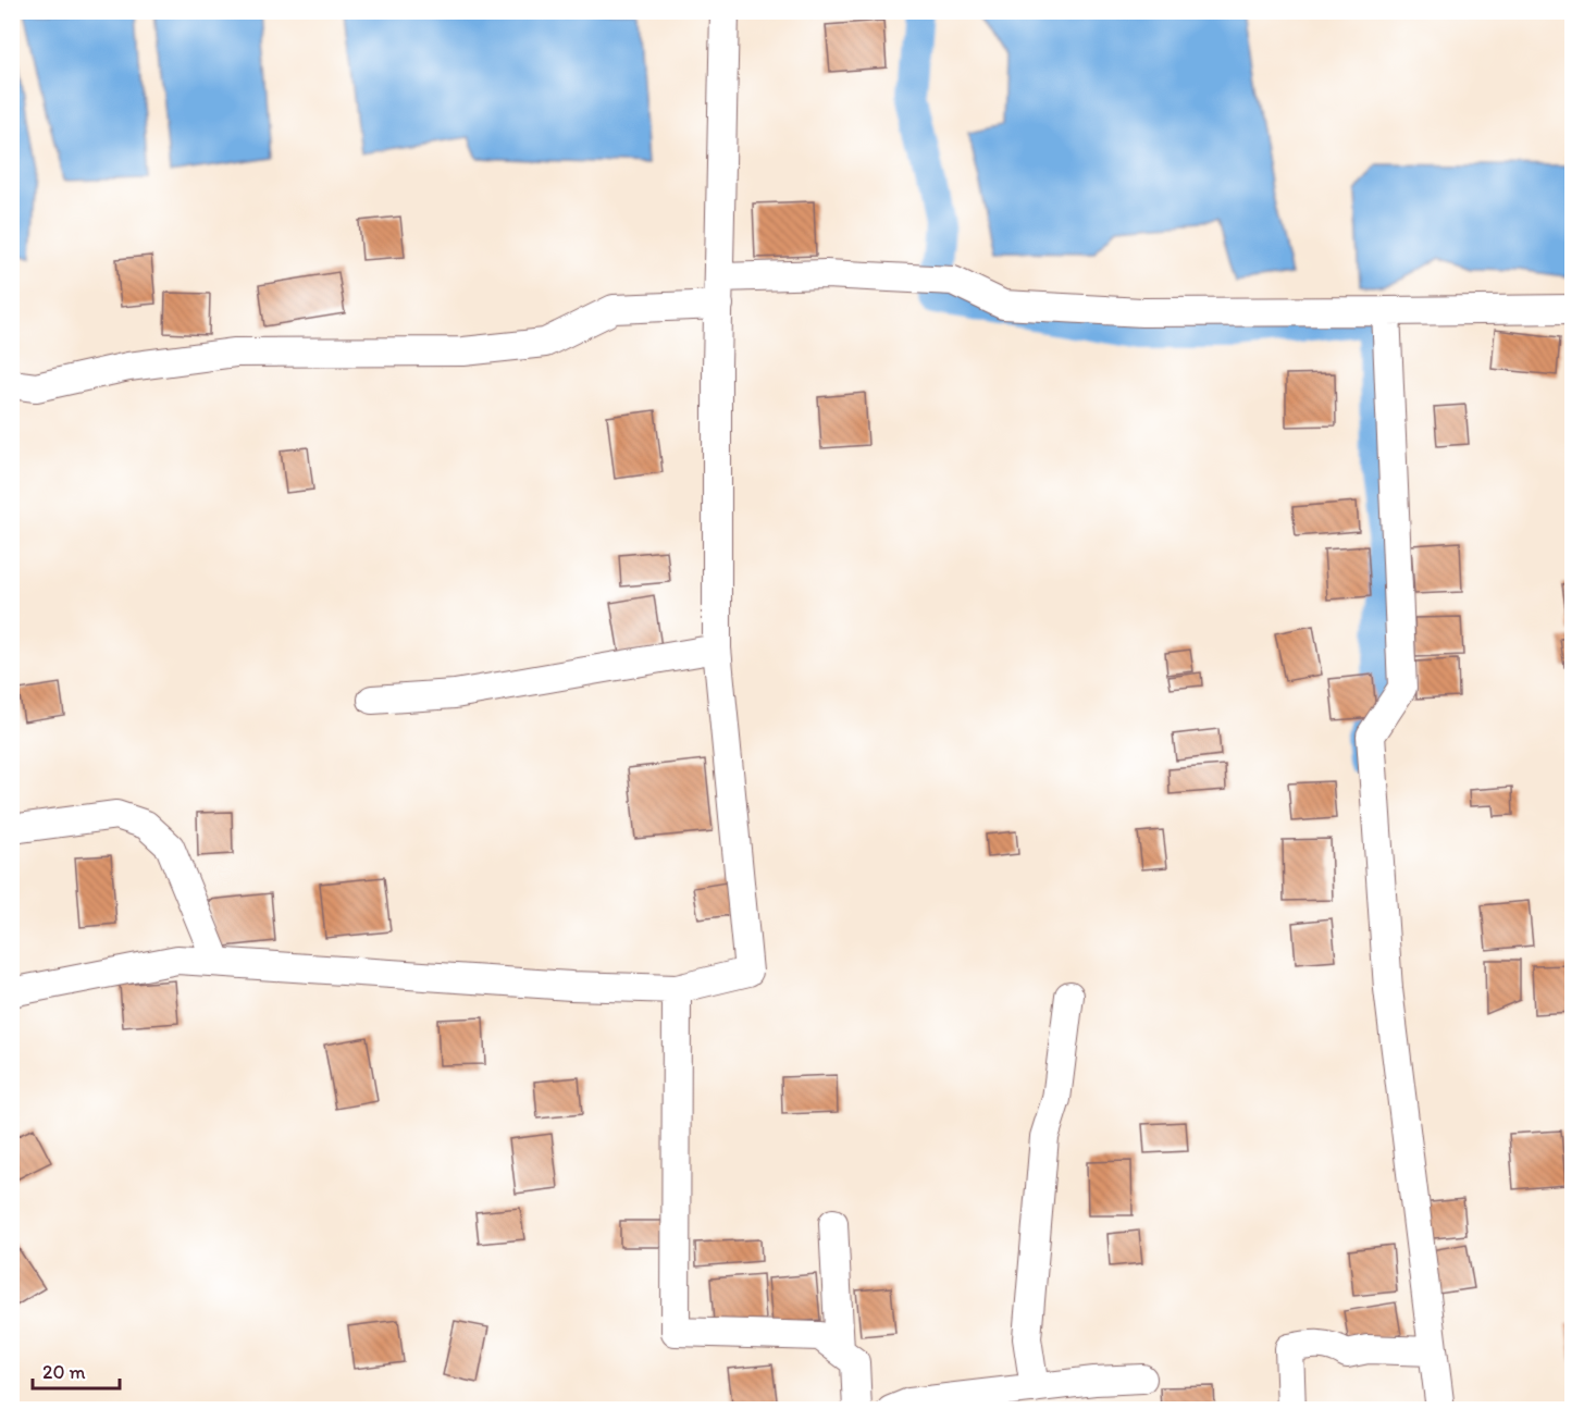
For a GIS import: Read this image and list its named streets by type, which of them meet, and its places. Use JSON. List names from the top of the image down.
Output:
{
  "scale_bar": "20 m"
}
